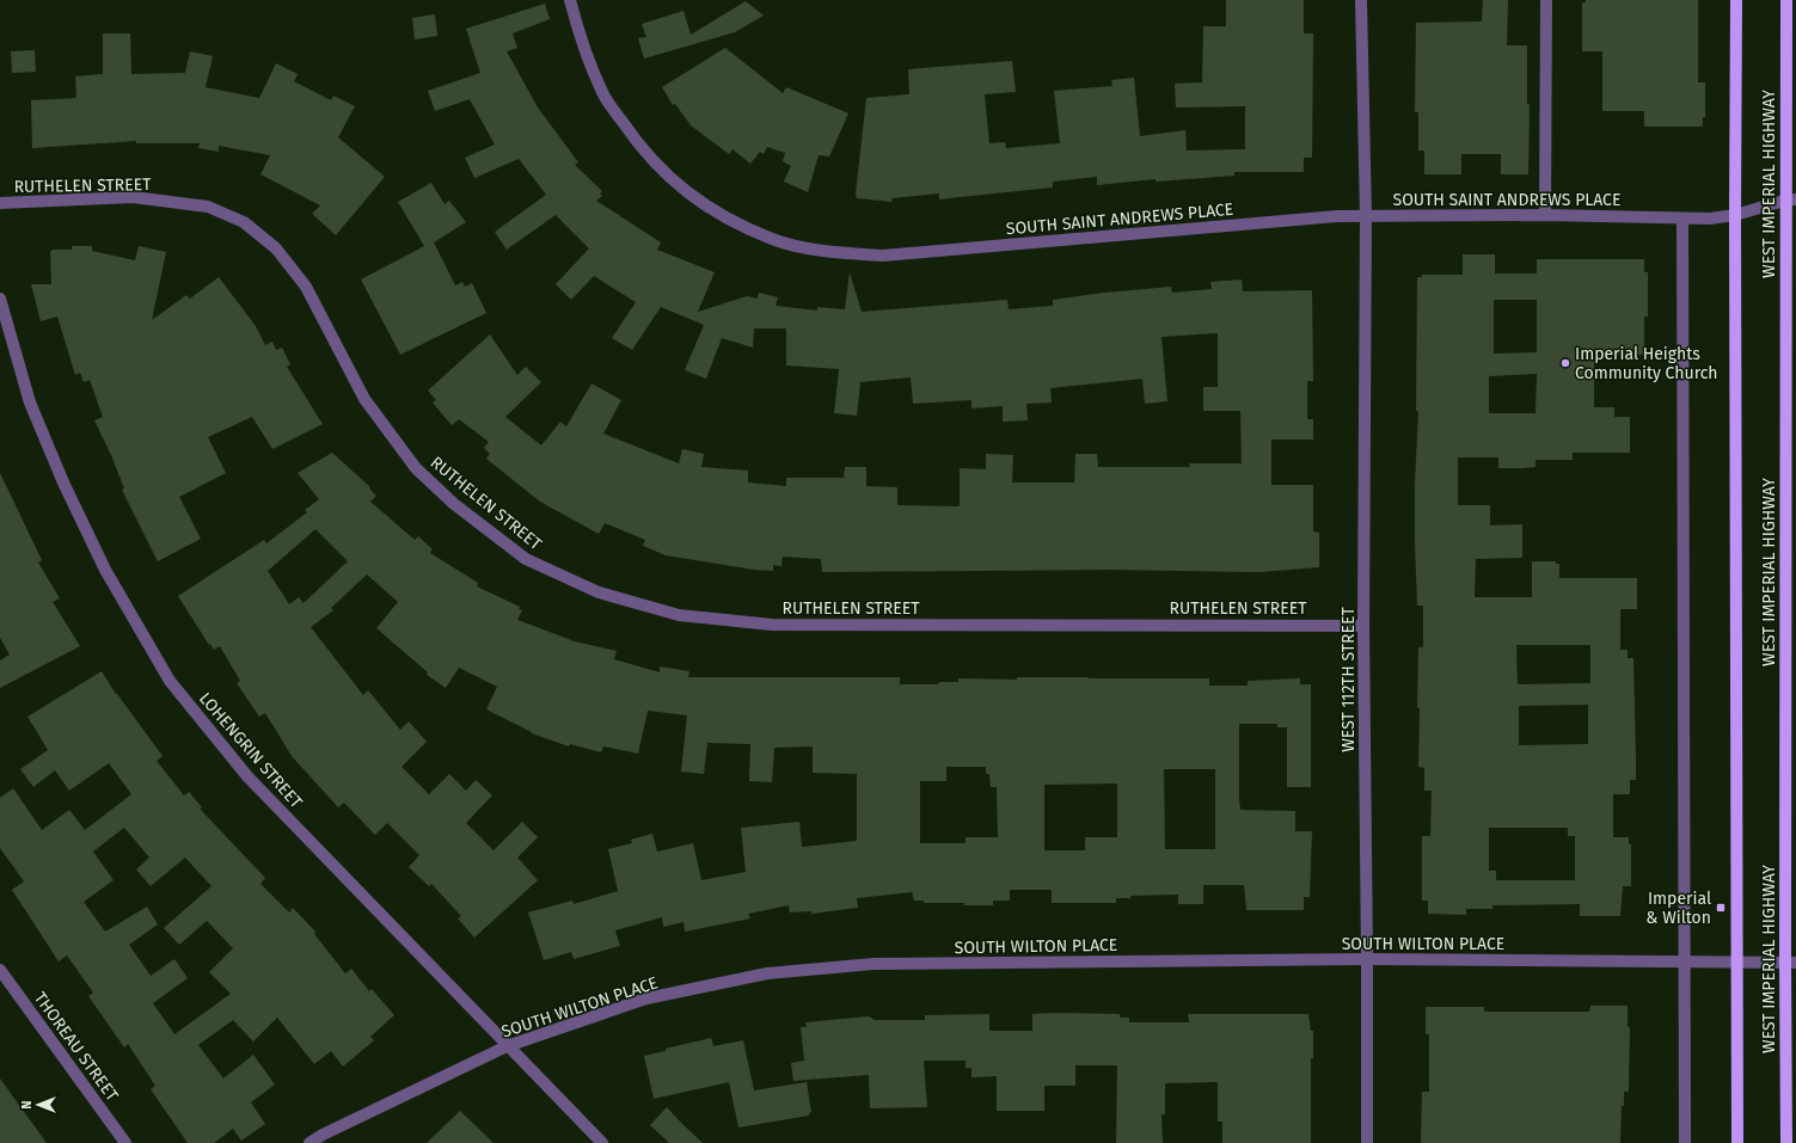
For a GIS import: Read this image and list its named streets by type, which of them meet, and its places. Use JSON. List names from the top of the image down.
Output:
{
  "streets": {
    "main road": ["WEST IMPERIAL HIGHWAY"],
    "street": [
      "RUTHELEN STREET",
      "SOUTH SAINT ANDREWS PLACE",
      "WEST 112TH STREET",
      "LOHENGRIN STREET",
      "SOUTH WILTON PLACE",
      "THOREAU STREET"
    ]
  },
  "crossings": [
    ["WEST IMPERIAL HIGHWAY", "SOUTH SAINT ANDREWS PLACE"],
    ["WEST IMPERIAL HIGHWAY", "SOUTH WILTON PLACE"],
    ["RUTHELEN STREET", "WEST 112TH STREET"],
    ["SOUTH SAINT ANDREWS PLACE", "WEST 112TH STREET"],
    ["WEST 112TH STREET", "SOUTH WILTON PLACE"],
    ["LOHENGRIN STREET", "SOUTH WILTON PLACE"]
  ],
  "places": {
    "other": ["Imperial Heights Community Church"],
    "transit": ["Imperial & Wilton"]
  },
  "north": "left"
}
